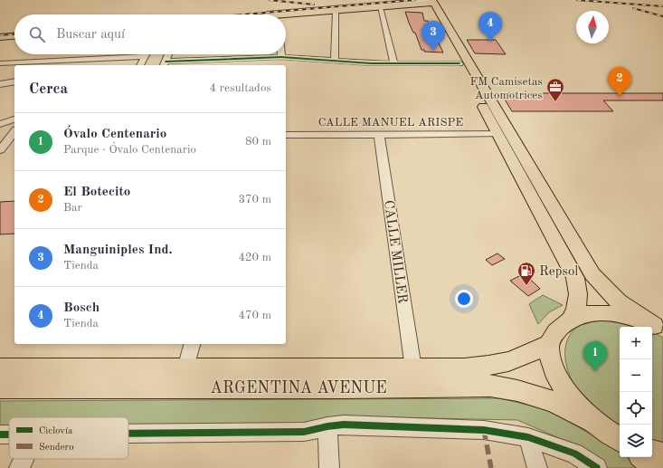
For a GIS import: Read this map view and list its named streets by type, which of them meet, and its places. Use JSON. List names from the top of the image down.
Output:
{
  "streets": {
    "main road": ["ARGENTINA AVENUE"],
    "street": ["CALLE MANUEL ARISPE", "CALLE MILLER"]
  },
  "crossings": [
    ["CALLE MANUEL ARISPE", "CALLE MILLER"],
    ["CALLE MILLER", "ARGENTINA AVENUE"]
  ],
  "places": {
    "office": ["FM Camisetas Automotrices"],
    "fuel station": ["Repsol"]
  },
  "legend": ["Ciclovía", "Sendero"],
  "north": "top",
  "page": {
    "pins": [
      "4",
      "3",
      "2",
      "1"
    ],
    "search": "Buscar aquí",
    "heading": ["Cerca", "4 resultados"],
    "list": [
      {
        "mark": "1",
        "name": "Óvalo Centenario",
        "note": "Parque · Óvalo Centenario",
        "value": "80 m"
      },
      {
        "mark": "2",
        "name": "El Botecito",
        "note": "Bar",
        "value": "370 m"
      },
      {
        "mark": "3",
        "name": "Manguiniples Ind.",
        "note": "Tienda",
        "value": "420 m"
      },
      {
        "mark": "4",
        "name": "Bosch",
        "note": "Tienda",
        "value": "470 m"
      }
    ],
    "map_buttons": ["+", "−"]
  }
}
